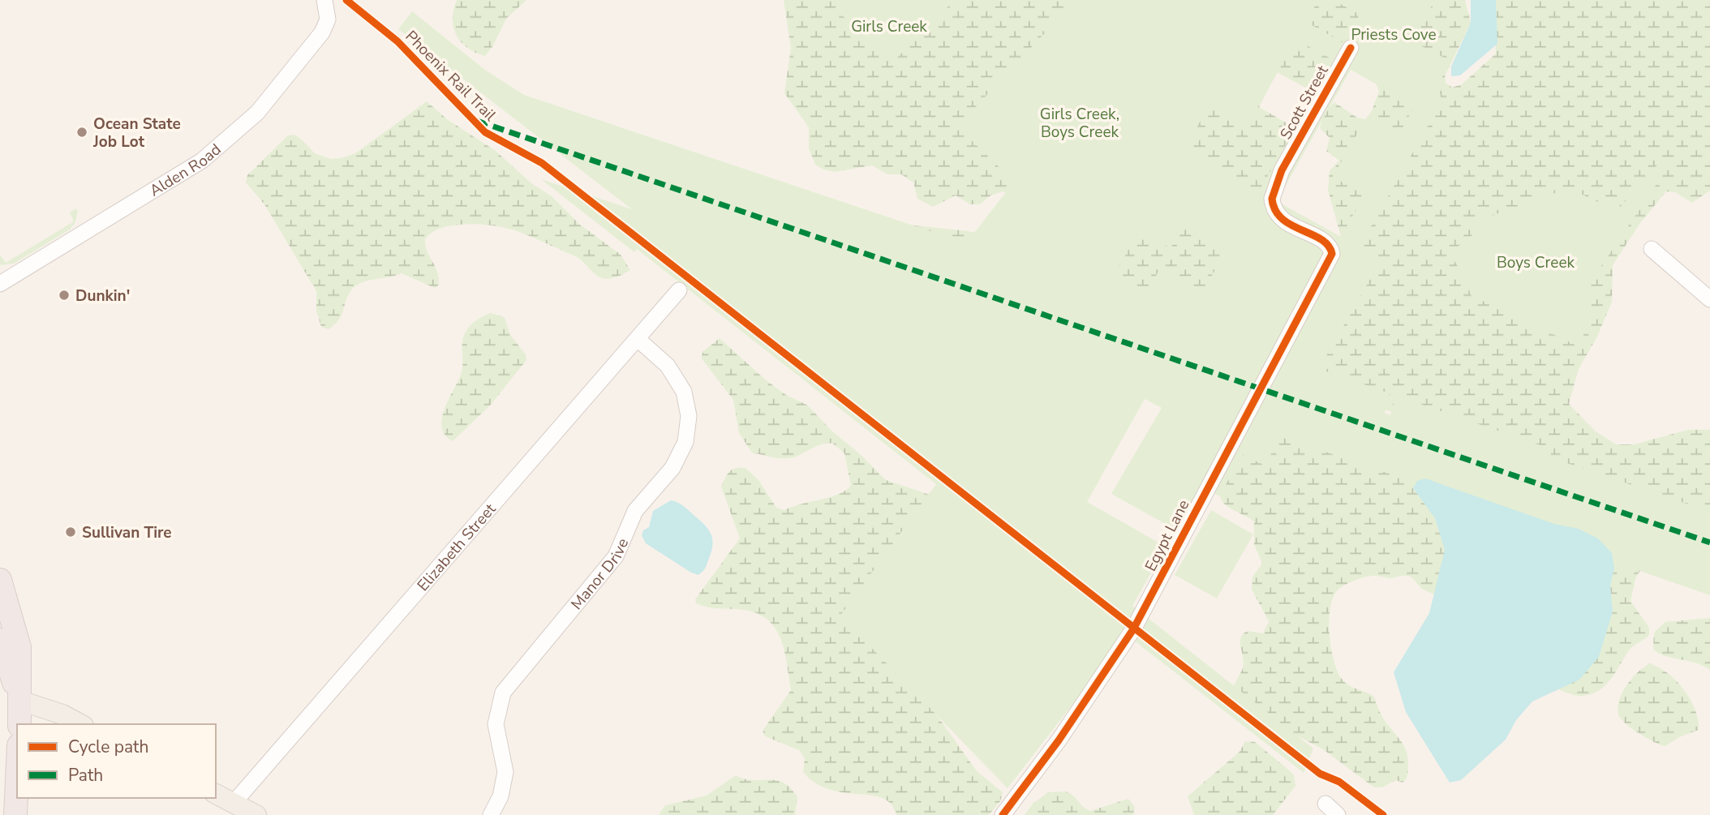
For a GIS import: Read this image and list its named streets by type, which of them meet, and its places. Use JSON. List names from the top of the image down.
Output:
{
  "streets": {
    "street": [
      "Scott Street",
      "Alden Road",
      "Egypt Lane",
      "Elizabeth Street",
      "Manor Drive"
    ],
    "cycle path": ["Phoenix Rail Trail"]
  },
  "crossings": [
    ["Scott Street", "Egypt Lane"],
    ["Elizabeth Street", "Manor Drive"]
  ],
  "parks": [
    "Girls Creek",
    "Priests Cove",
    "Girls Creek, Boys Creek",
    "Boys Creek"
  ],
  "places": ["Ocean State Job Lot", "Dunkin'", "Sullivan Tire"],
  "legend": ["Cycle path", "Path"]
}
